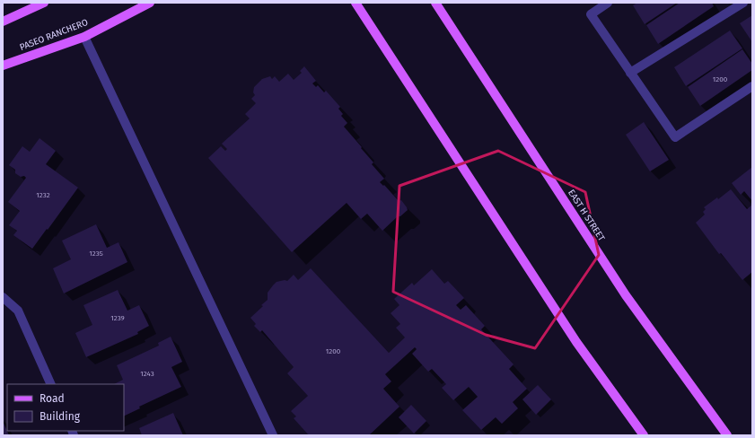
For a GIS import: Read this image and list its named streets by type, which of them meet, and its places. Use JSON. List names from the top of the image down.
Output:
{
  "streets": {
    "main road": ["PASEO RANCHERO", "EAST H STREET"]
  },
  "house_numbers": [
    "1200",
    "1232",
    "1235",
    "1239",
    "1200",
    "1243"
  ],
  "legend": ["Road", "Building"]
}
